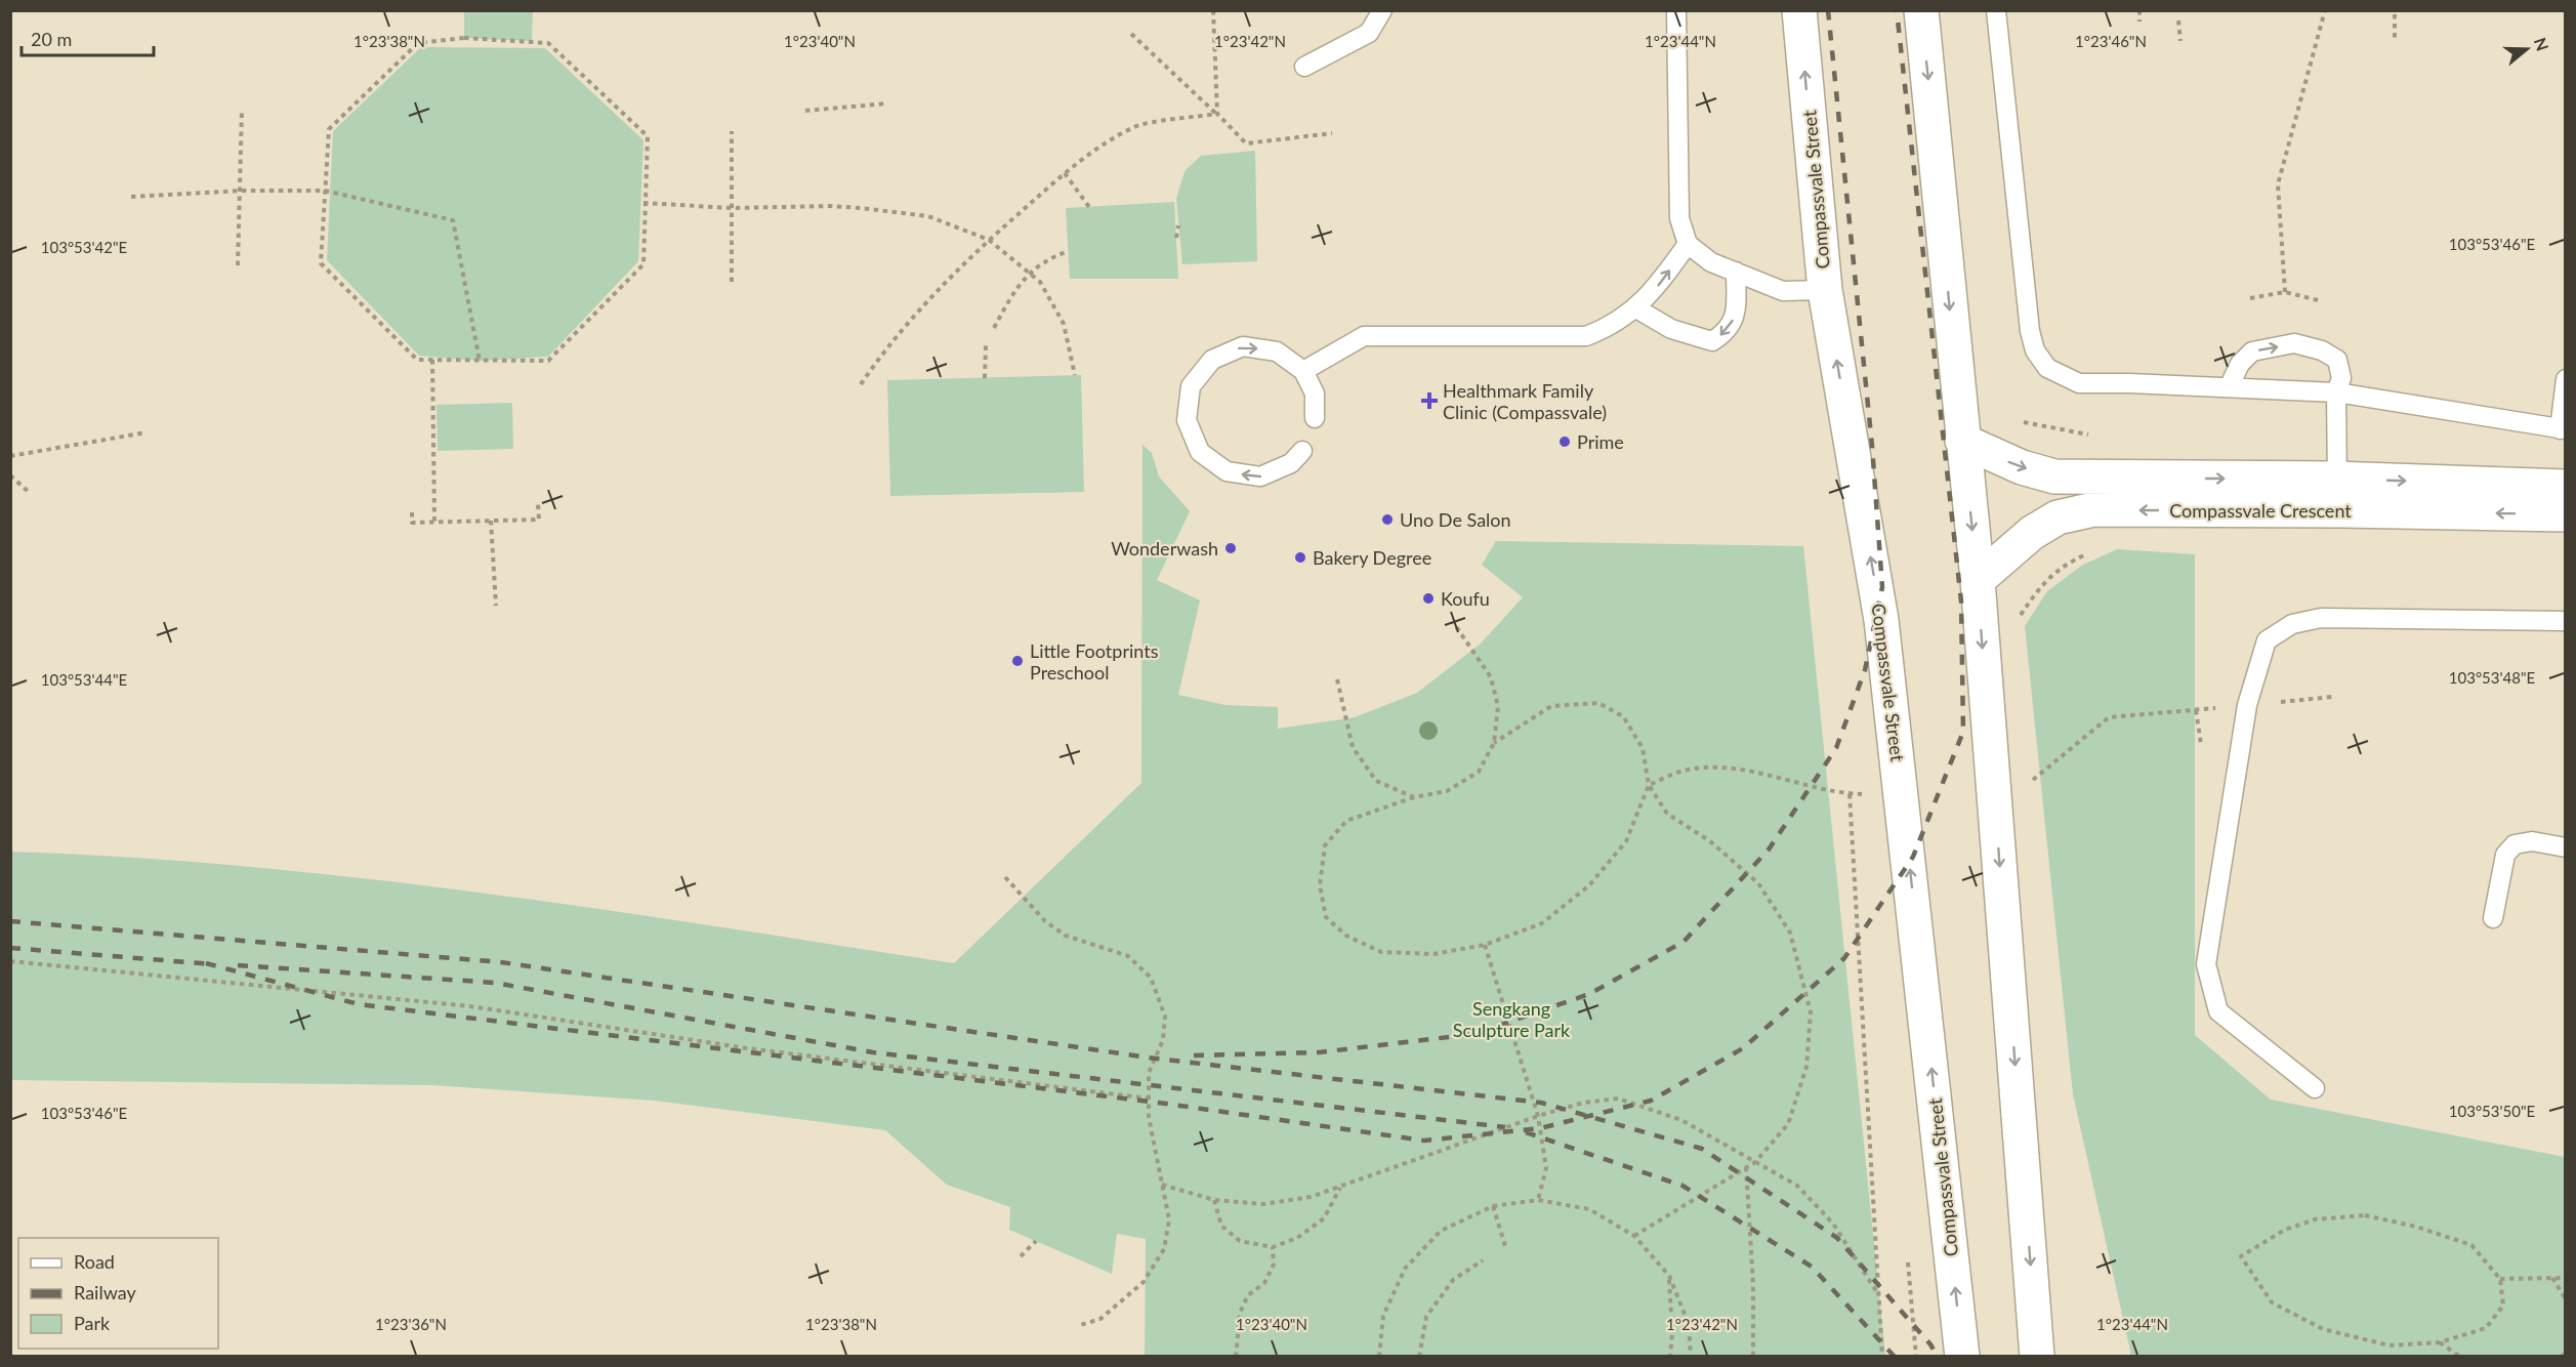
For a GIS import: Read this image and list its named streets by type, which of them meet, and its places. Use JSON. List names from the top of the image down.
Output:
{
  "streets": {
    "street": ["Compassvale Street", "Compassvale Crescent"]
  },
  "parks": ["Sengkang Sculpture Park"],
  "places": {
    "health": ["Healthmark Family Clinic (Compassvale)"],
    "other": [
      "Prime",
      "Uno De Salon",
      "Wonderwash",
      "Bakery Degree",
      "Koufu",
      "Little Footprints Preschool"
    ]
  },
  "legend": ["Road", "Railway", "Park"],
  "scale_bar": "20 m",
  "north": "right",
  "coordinates": [
    "1°23'46\"N",
    "1°23'38\"N",
    "1°23'40\"N",
    "1°23'42\"N",
    "1°23'44\"N",
    "103°53'46\"E",
    "103°53'42\"E",
    "103°53'48\"E",
    "103°53'44\"E",
    "103°53'50\"E",
    "1°23'36\"N"
  ]
}
